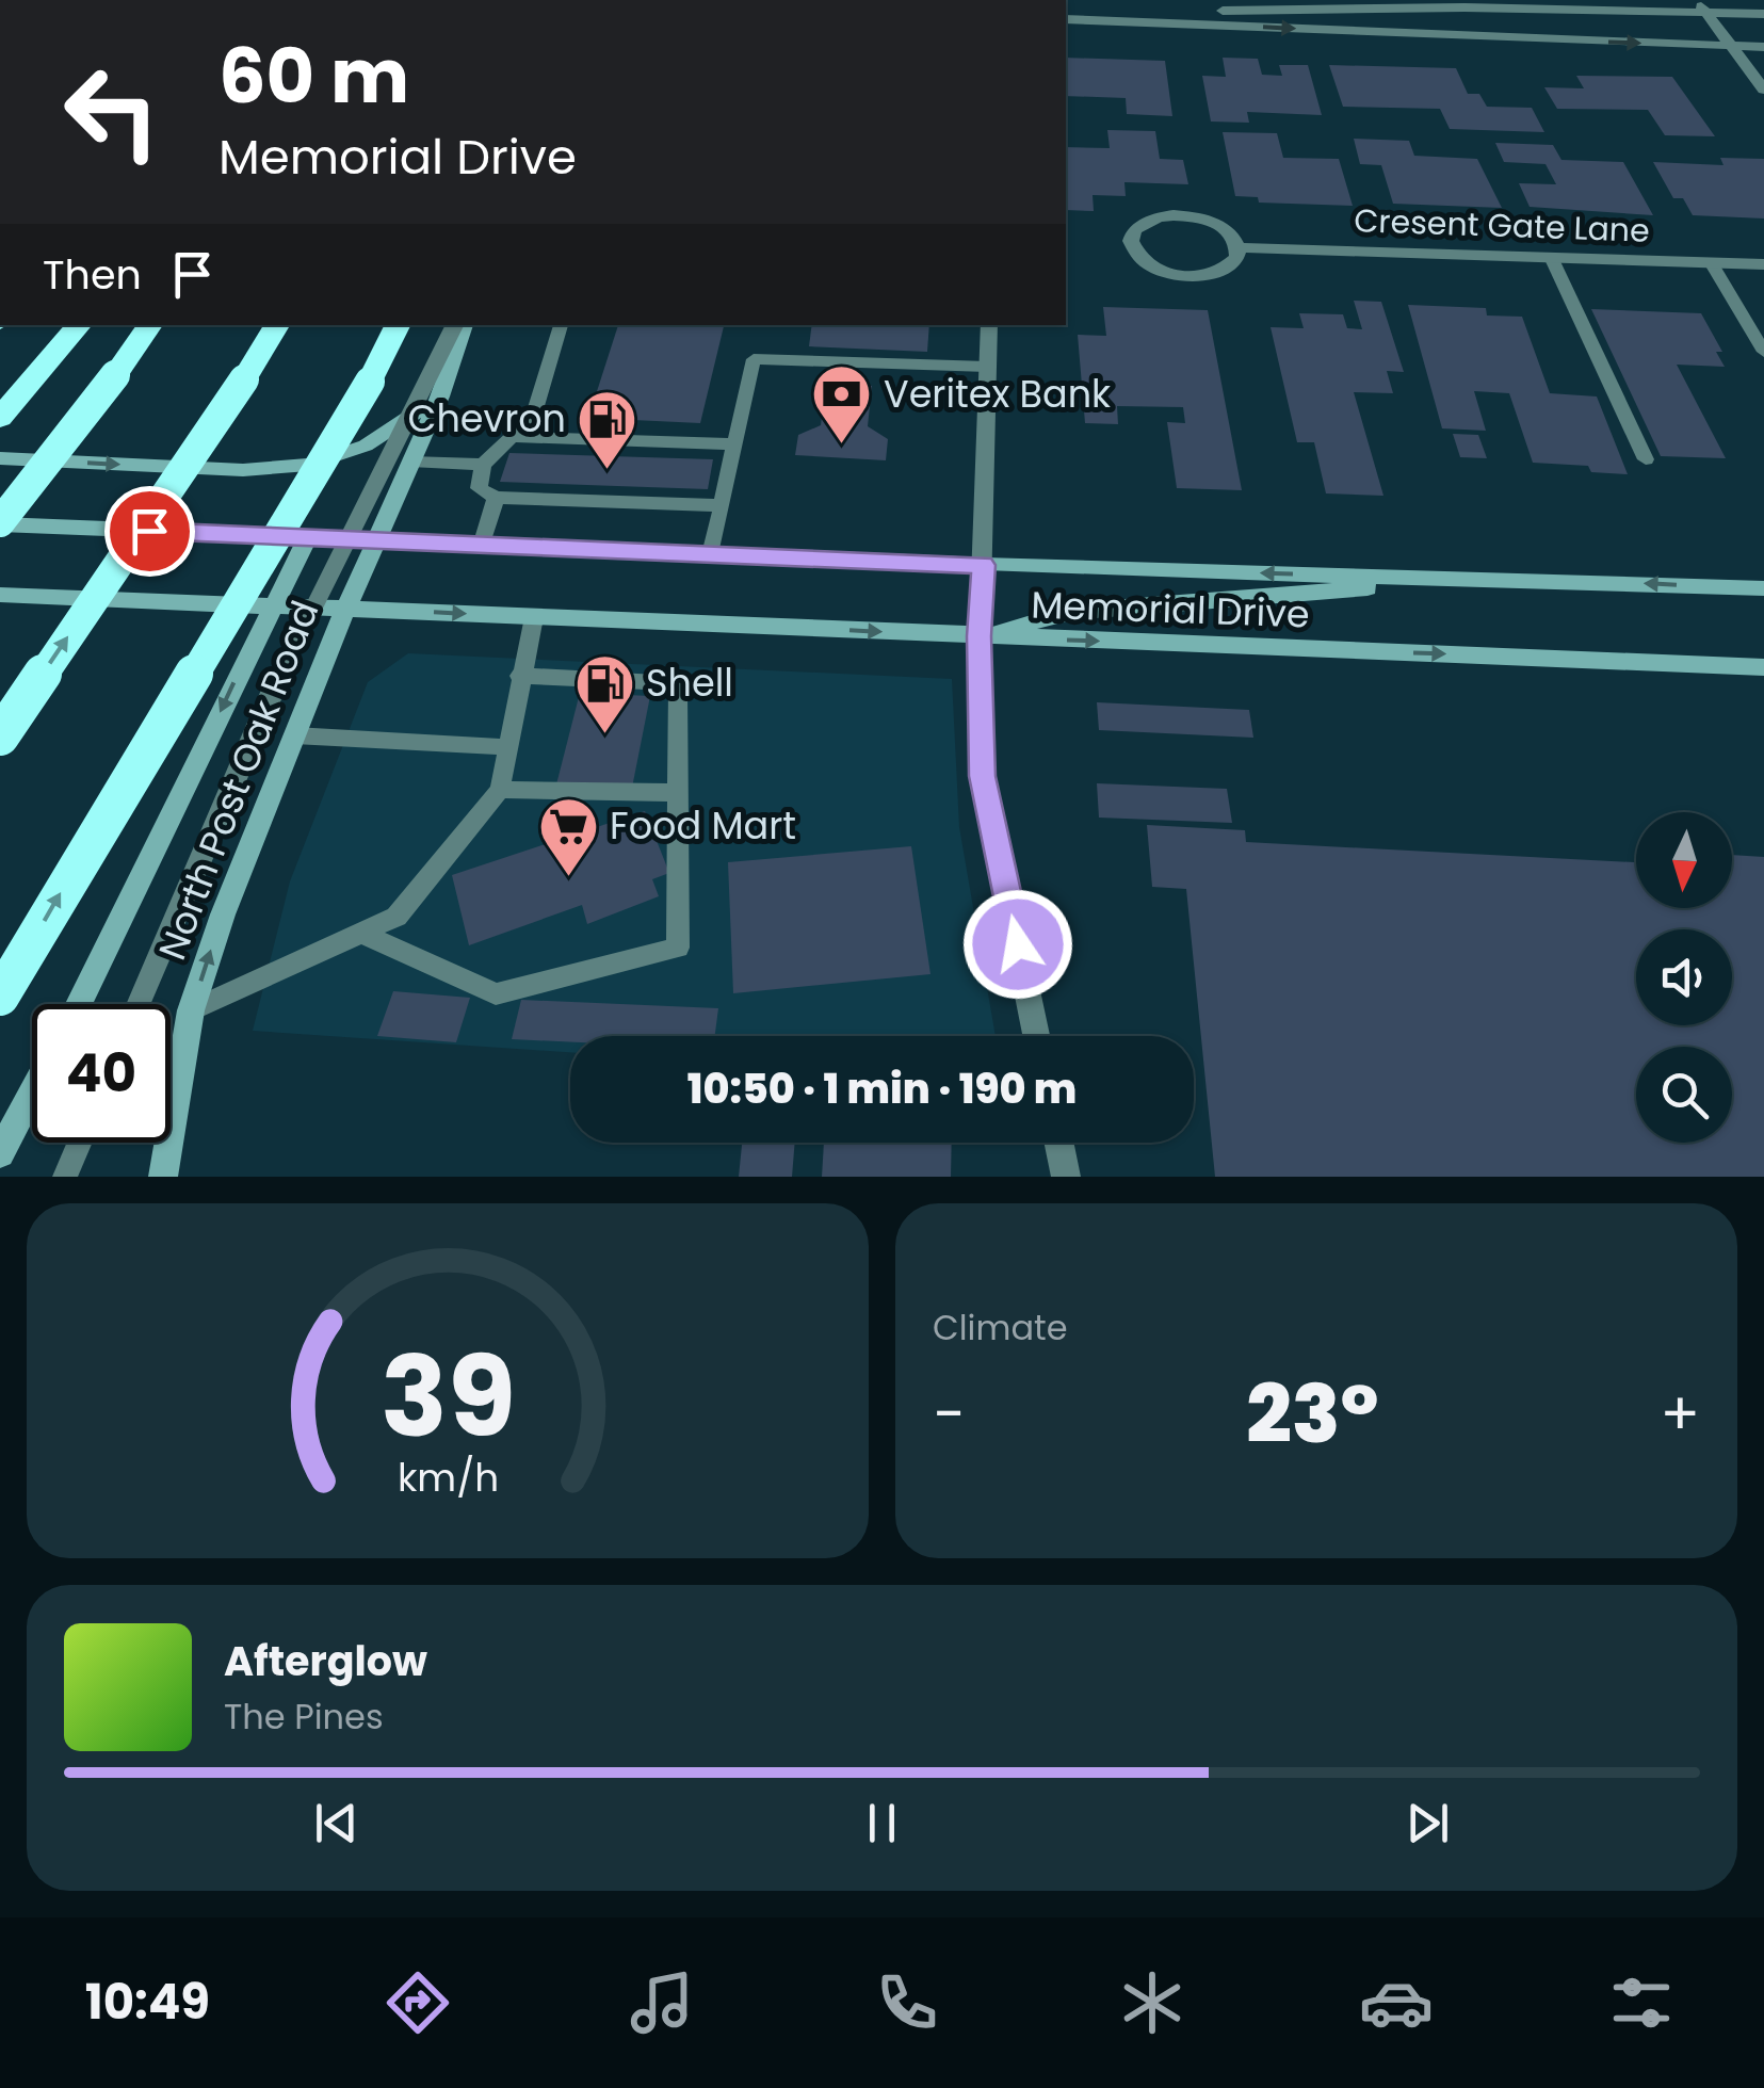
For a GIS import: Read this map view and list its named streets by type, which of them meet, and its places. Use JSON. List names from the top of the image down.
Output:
{
  "streets": {
    "main road": ["Memorial Drive", "North Post Oak Road"],
    "street": ["Cresent Gate Lane"]
  },
  "crossings": [
    ["Memorial Drive", "North Post Oak Road"]
  ],
  "places": {
    "bank": ["Veritex Bank"],
    "fuel station": ["Chevron", "Shell"],
    "supermarket": ["Food Mart"]
  },
  "north": "bottom",
  "page": {
    "turn": ["60 m", "Memorial Drive"],
    "then": "Then",
    "limit": "40",
    "trip": "10:50 · 1 min · 190 m",
    "tile": "Climate",
    "heat": ["−", "23°", "+"],
    "song": ["Afterglow", "The Pines"],
    "tabs": "10:49",
    "gauge": ["39", "km/h"]
  }
}
